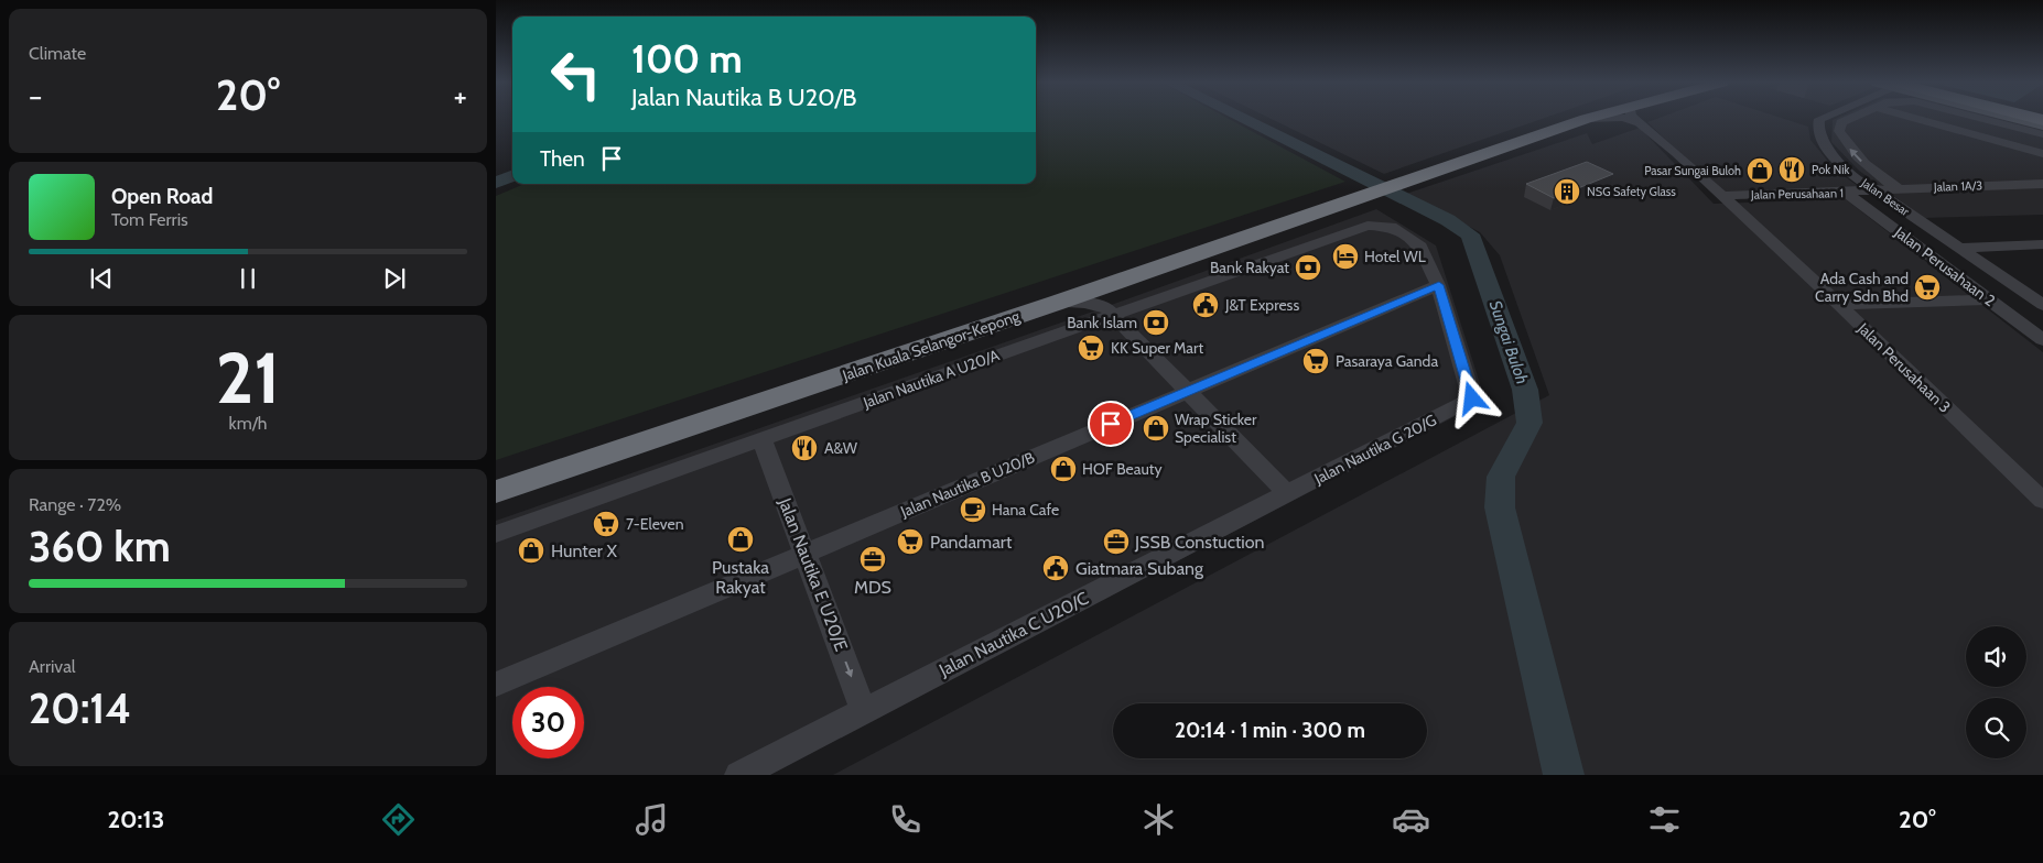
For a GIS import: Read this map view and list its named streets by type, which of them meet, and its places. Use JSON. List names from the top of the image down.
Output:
{
  "streets": {
    "highway": ["Jalan Kuala Selangor-Kepong"],
    "street": [
      "Jalan 1A/3",
      "Jalan Perusahaan 1",
      "Jalan Besar",
      "Jalan Perusahaan 2",
      "Jalan Perusahaan 3",
      "Jalan Nautika A U20/A",
      "Jalan Nautika G 20/G",
      "Jalan Nautika B U20/B",
      "Jalan Nautika E U20/E",
      "Jalan Nautika C U20/C"
    ]
  },
  "crossings": [
    ["Jalan 1A/3", "Jalan Besar"],
    ["Jalan Perusahaan 1", "Jalan Besar"],
    ["Jalan Perusahaan 1", "Jalan Perusahaan 2"],
    ["Jalan Perusahaan 1", "Jalan Perusahaan 3"],
    ["Jalan Nautika A U20/A", "Jalan Nautika G 20/G"],
    ["Jalan Nautika A U20/A", "Jalan Nautika E U20/E"],
    ["Jalan Nautika G 20/G", "Jalan Nautika B U20/B"],
    ["Jalan Nautika G 20/G", "Jalan Nautika C U20/C"],
    ["Jalan Nautika B U20/B", "Jalan Nautika E U20/E"],
    ["Jalan Nautika E U20/E", "Jalan Nautika C U20/C"]
  ],
  "one_way": ["Jalan Nautika E U20/E"],
  "water": ["Sungai Buloh"],
  "places": {
    "restaurant": ["Pok Nik", "A&W"],
    "shop": [
      "Pasar Sungai Buloh",
      "Wrap Sticker Specialist",
      "HOF Beauty",
      "Pustaka Rakyat",
      "Hunter X"
    ],
    "building": ["NSG Safety Glass"],
    "hotel": ["Hotel WL"],
    "bank": ["Bank Rakyat", "Bank Islam"],
    "supermarket": [
      "Ada Cash and Carry Sdn Bhd",
      "KK Super Mart",
      "Pasaraya Ganda",
      "7-Eleven",
      "Pandamart"
    ],
    "public building": ["J&T Express", "Giatmara Subang"],
    "cafe": ["Hana Cafe"],
    "office": ["JSSB Constuction", "MDS"]
  },
  "page": {
    "tile": [
      "Climate",
      ["21", "km/h"],
      ["Range · 72%", "360 km"],
      ["Arrival", "20:14"]
    ],
    "turn": ["100 m", "Jalan Nautika B U20/B"],
    "heat": ["−", "20°", "+"],
    "then": "Then",
    "song": ["Open Road", "Tom Ferris"],
    "limit": "30",
    "trip": "20:14 · 1 min · 300 m",
    "tabs": ["20:13", "20°"]
  }
}
